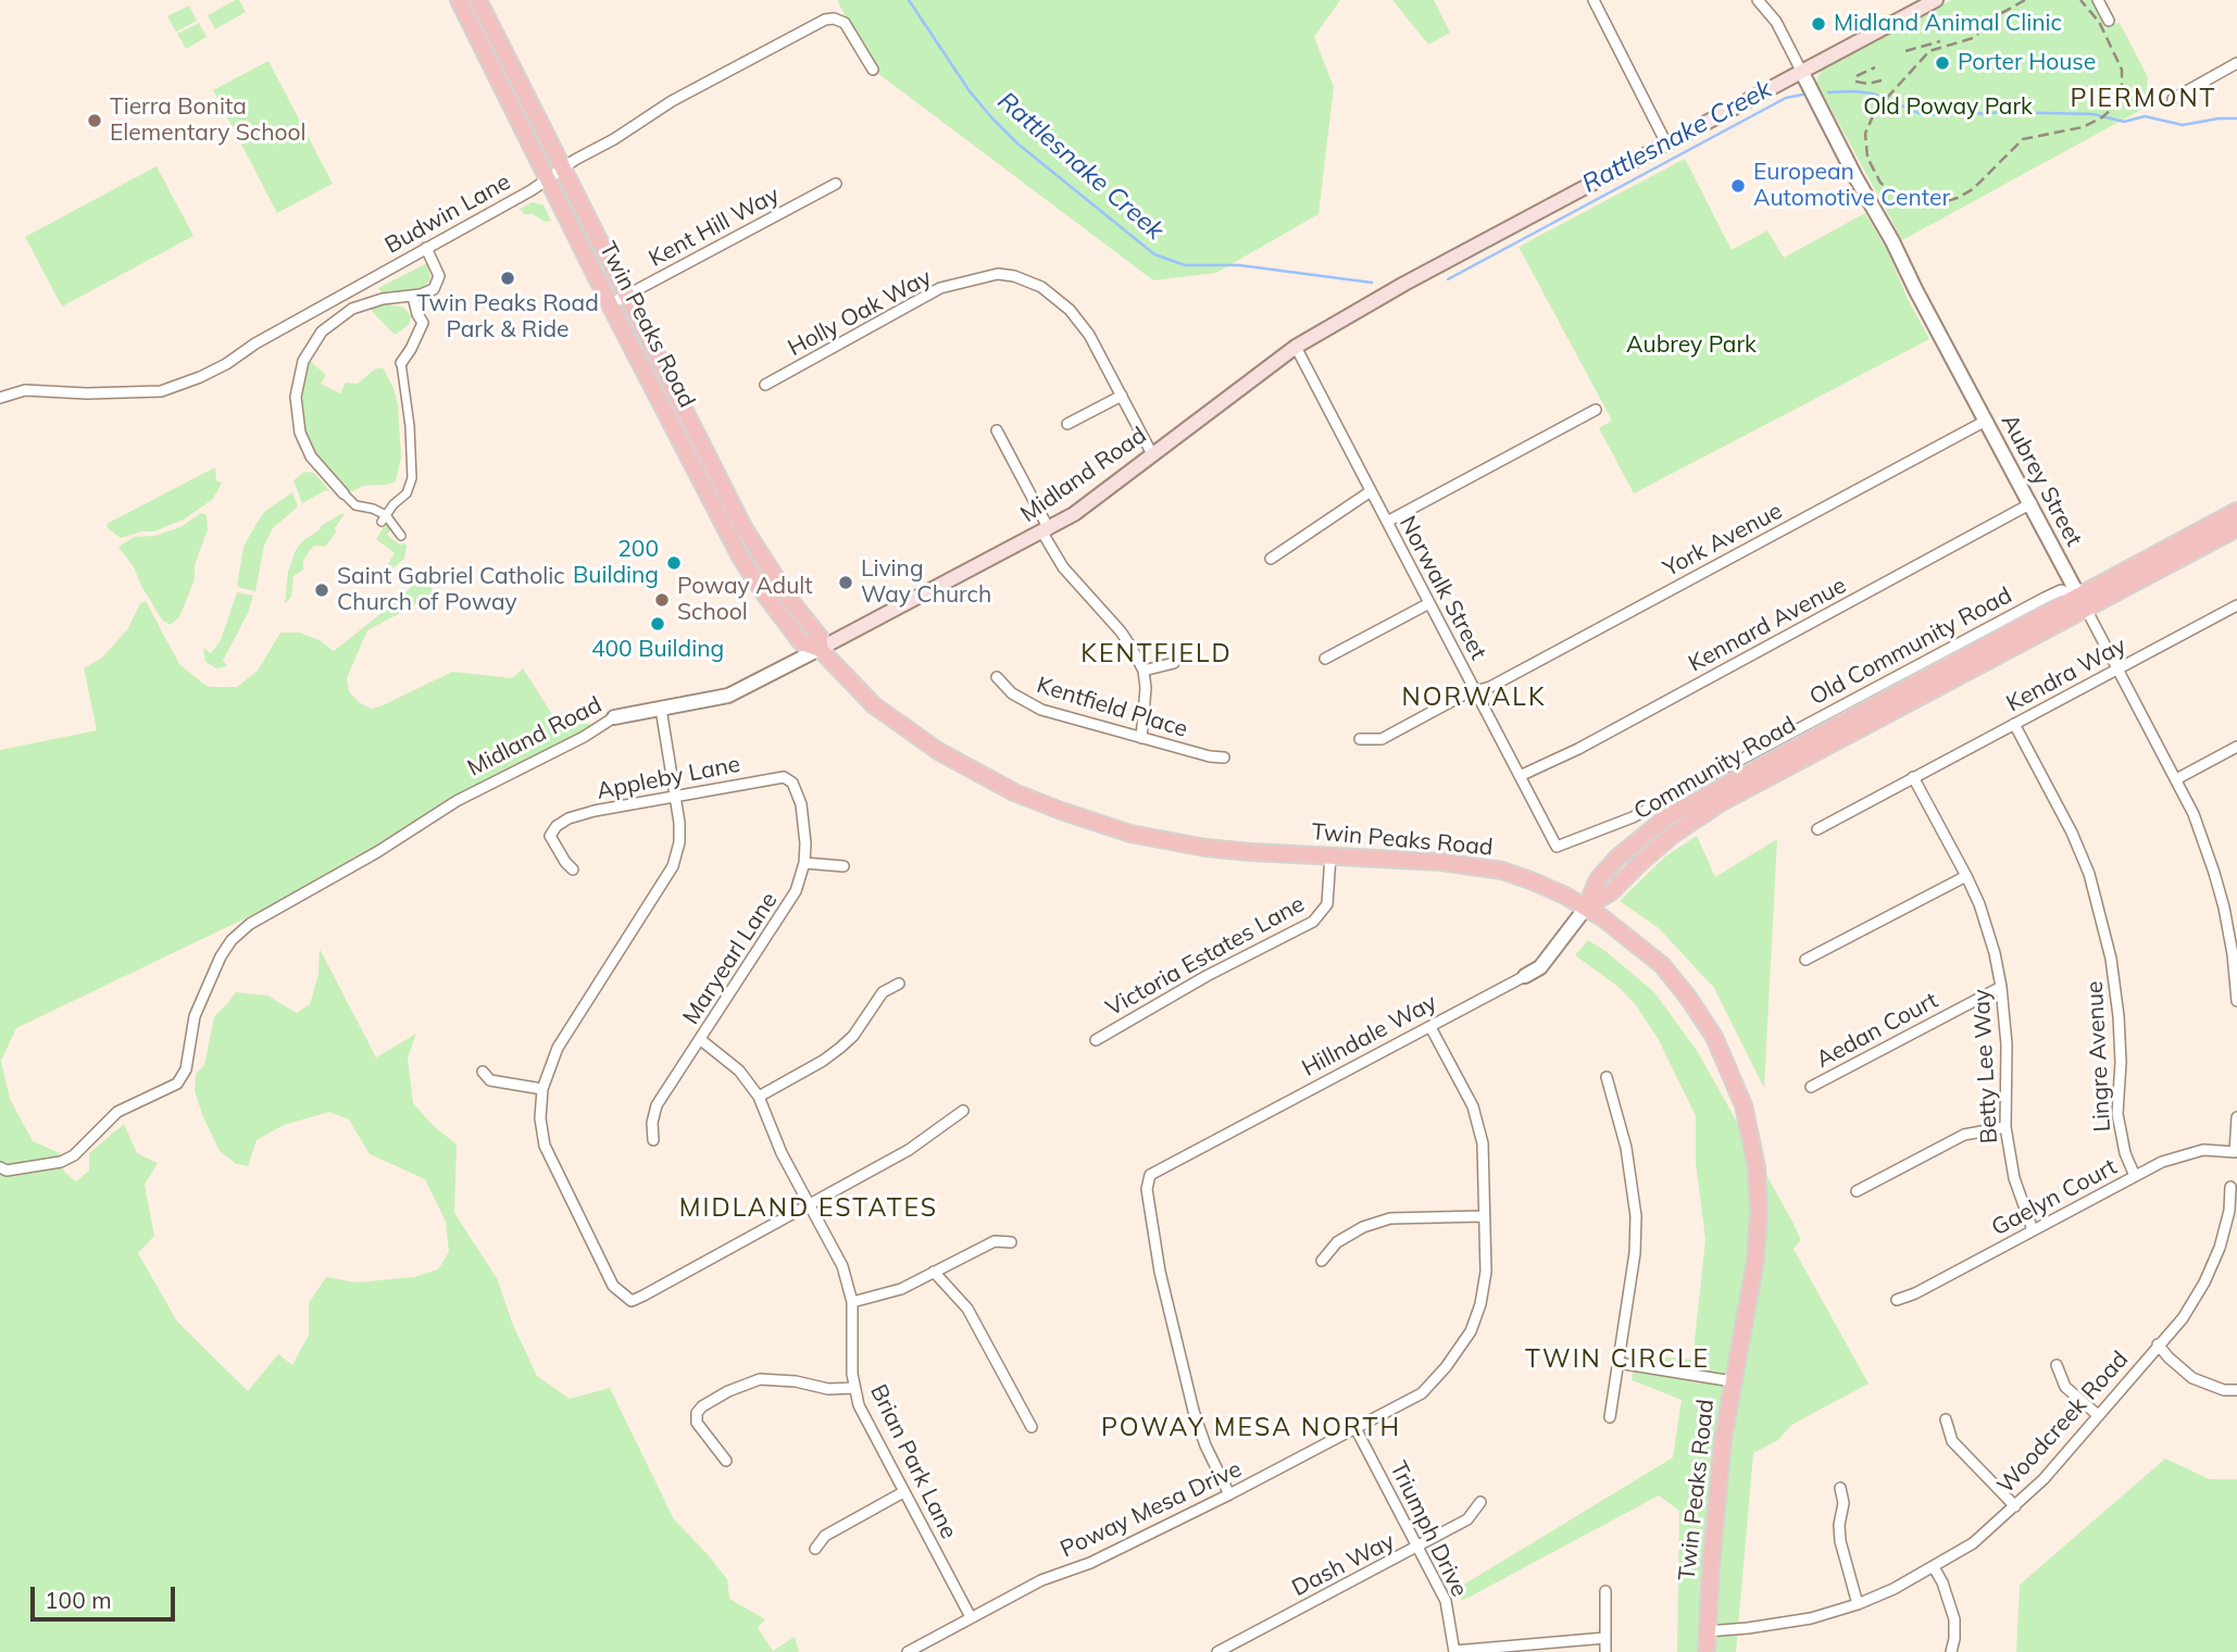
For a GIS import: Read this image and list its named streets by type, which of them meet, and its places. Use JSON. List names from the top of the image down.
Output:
{
  "streets": {
    "main road": ["Twin Peaks Road", "Midland Road", "Community Road"],
    "street": [
      "Budwin Lane",
      "Kent Hill Way",
      "Holly Oak Way",
      "Aubrey Street",
      "York Avenue",
      "Norwalk Street",
      "Kennard Avenue",
      "Old Community Road",
      "Kendra Way",
      "Kentfield Place",
      "Appleby Lane",
      "Victoria Estates Lane",
      "Maryearl Lane",
      "Aedan Court",
      "Hillndale Way",
      "Lingre Avenue",
      "Betty Lee Way",
      "Gaelyn Court",
      "Woodcreek Road",
      "Brian Park Lane",
      "Poway Mesa Drive",
      "Triumph Drive",
      "Dash Way"
    ]
  },
  "crossings": [
    ["Budwin Lane", "Twin Peaks Road"],
    ["Kent Hill Way", "Twin Peaks Road"],
    ["Holly Oak Way", "Midland Road"],
    ["Twin Peaks Road", "Midland Road"],
    ["Twin Peaks Road", "Community Road"],
    ["Twin Peaks Road", "Victoria Estates Lane"],
    ["Twin Peaks Road", "Hillndale Way"],
    ["Twin Peaks Road", "Woodcreek Road"],
    ["Midland Road", "Aubrey Street"],
    ["Midland Road", "Norwalk Street"],
    ["Aubrey Street", "York Avenue"],
    ["Aubrey Street", "Kennard Avenue"],
    ["Aubrey Street", "Old Community Road"],
    ["Aubrey Street", "Kendra Way"],
    ["Aubrey Street", "Community Road"],
    ["York Avenue", "Norwalk Street"],
    ["Norwalk Street", "Kennard Avenue"],
    ["Norwalk Street", "Old Community Road"],
    ["Old Community Road", "Community Road"],
    ["Kendra Way", "Lingre Avenue"],
    ["Kendra Way", "Betty Lee Way"],
    ["Community Road", "Hillndale Way"],
    ["Appleby Lane", "Maryearl Lane"],
    ["Maryearl Lane", "Brian Park Lane"],
    ["Aedan Court", "Betty Lee Way"],
    ["Hillndale Way", "Poway Mesa Drive"],
    ["Lingre Avenue", "Gaelyn Court"],
    ["Betty Lee Way", "Gaelyn Court"],
    ["Brian Park Lane", "Poway Mesa Drive"],
    ["Poway Mesa Drive", "Triumph Drive"],
    ["Triumph Drive", "Dash Way"]
  ],
  "districts": [
    "PIERMONT",
    "KENTFIELD",
    "NORWALK",
    "MIDLAND ESTATES",
    "TWIN CIRCLE",
    "POWAY MESA NORTH"
  ],
  "water": ["Rattlesnake Creek"],
  "parks": ["Old Poway Park", "Aubrey Park"],
  "places": [
    "Midland Animal Clinic",
    "Porter House",
    "Tierra Bonita Elementary School",
    "European Automotive Center",
    "Twin Peaks Road Park & Ride",
    "200 Building",
    "Living Way Church",
    "Saint Gabriel Catholic Church of Poway",
    "Poway Adult School",
    "400 Building"
  ],
  "scale_bar": "100 m"
}
